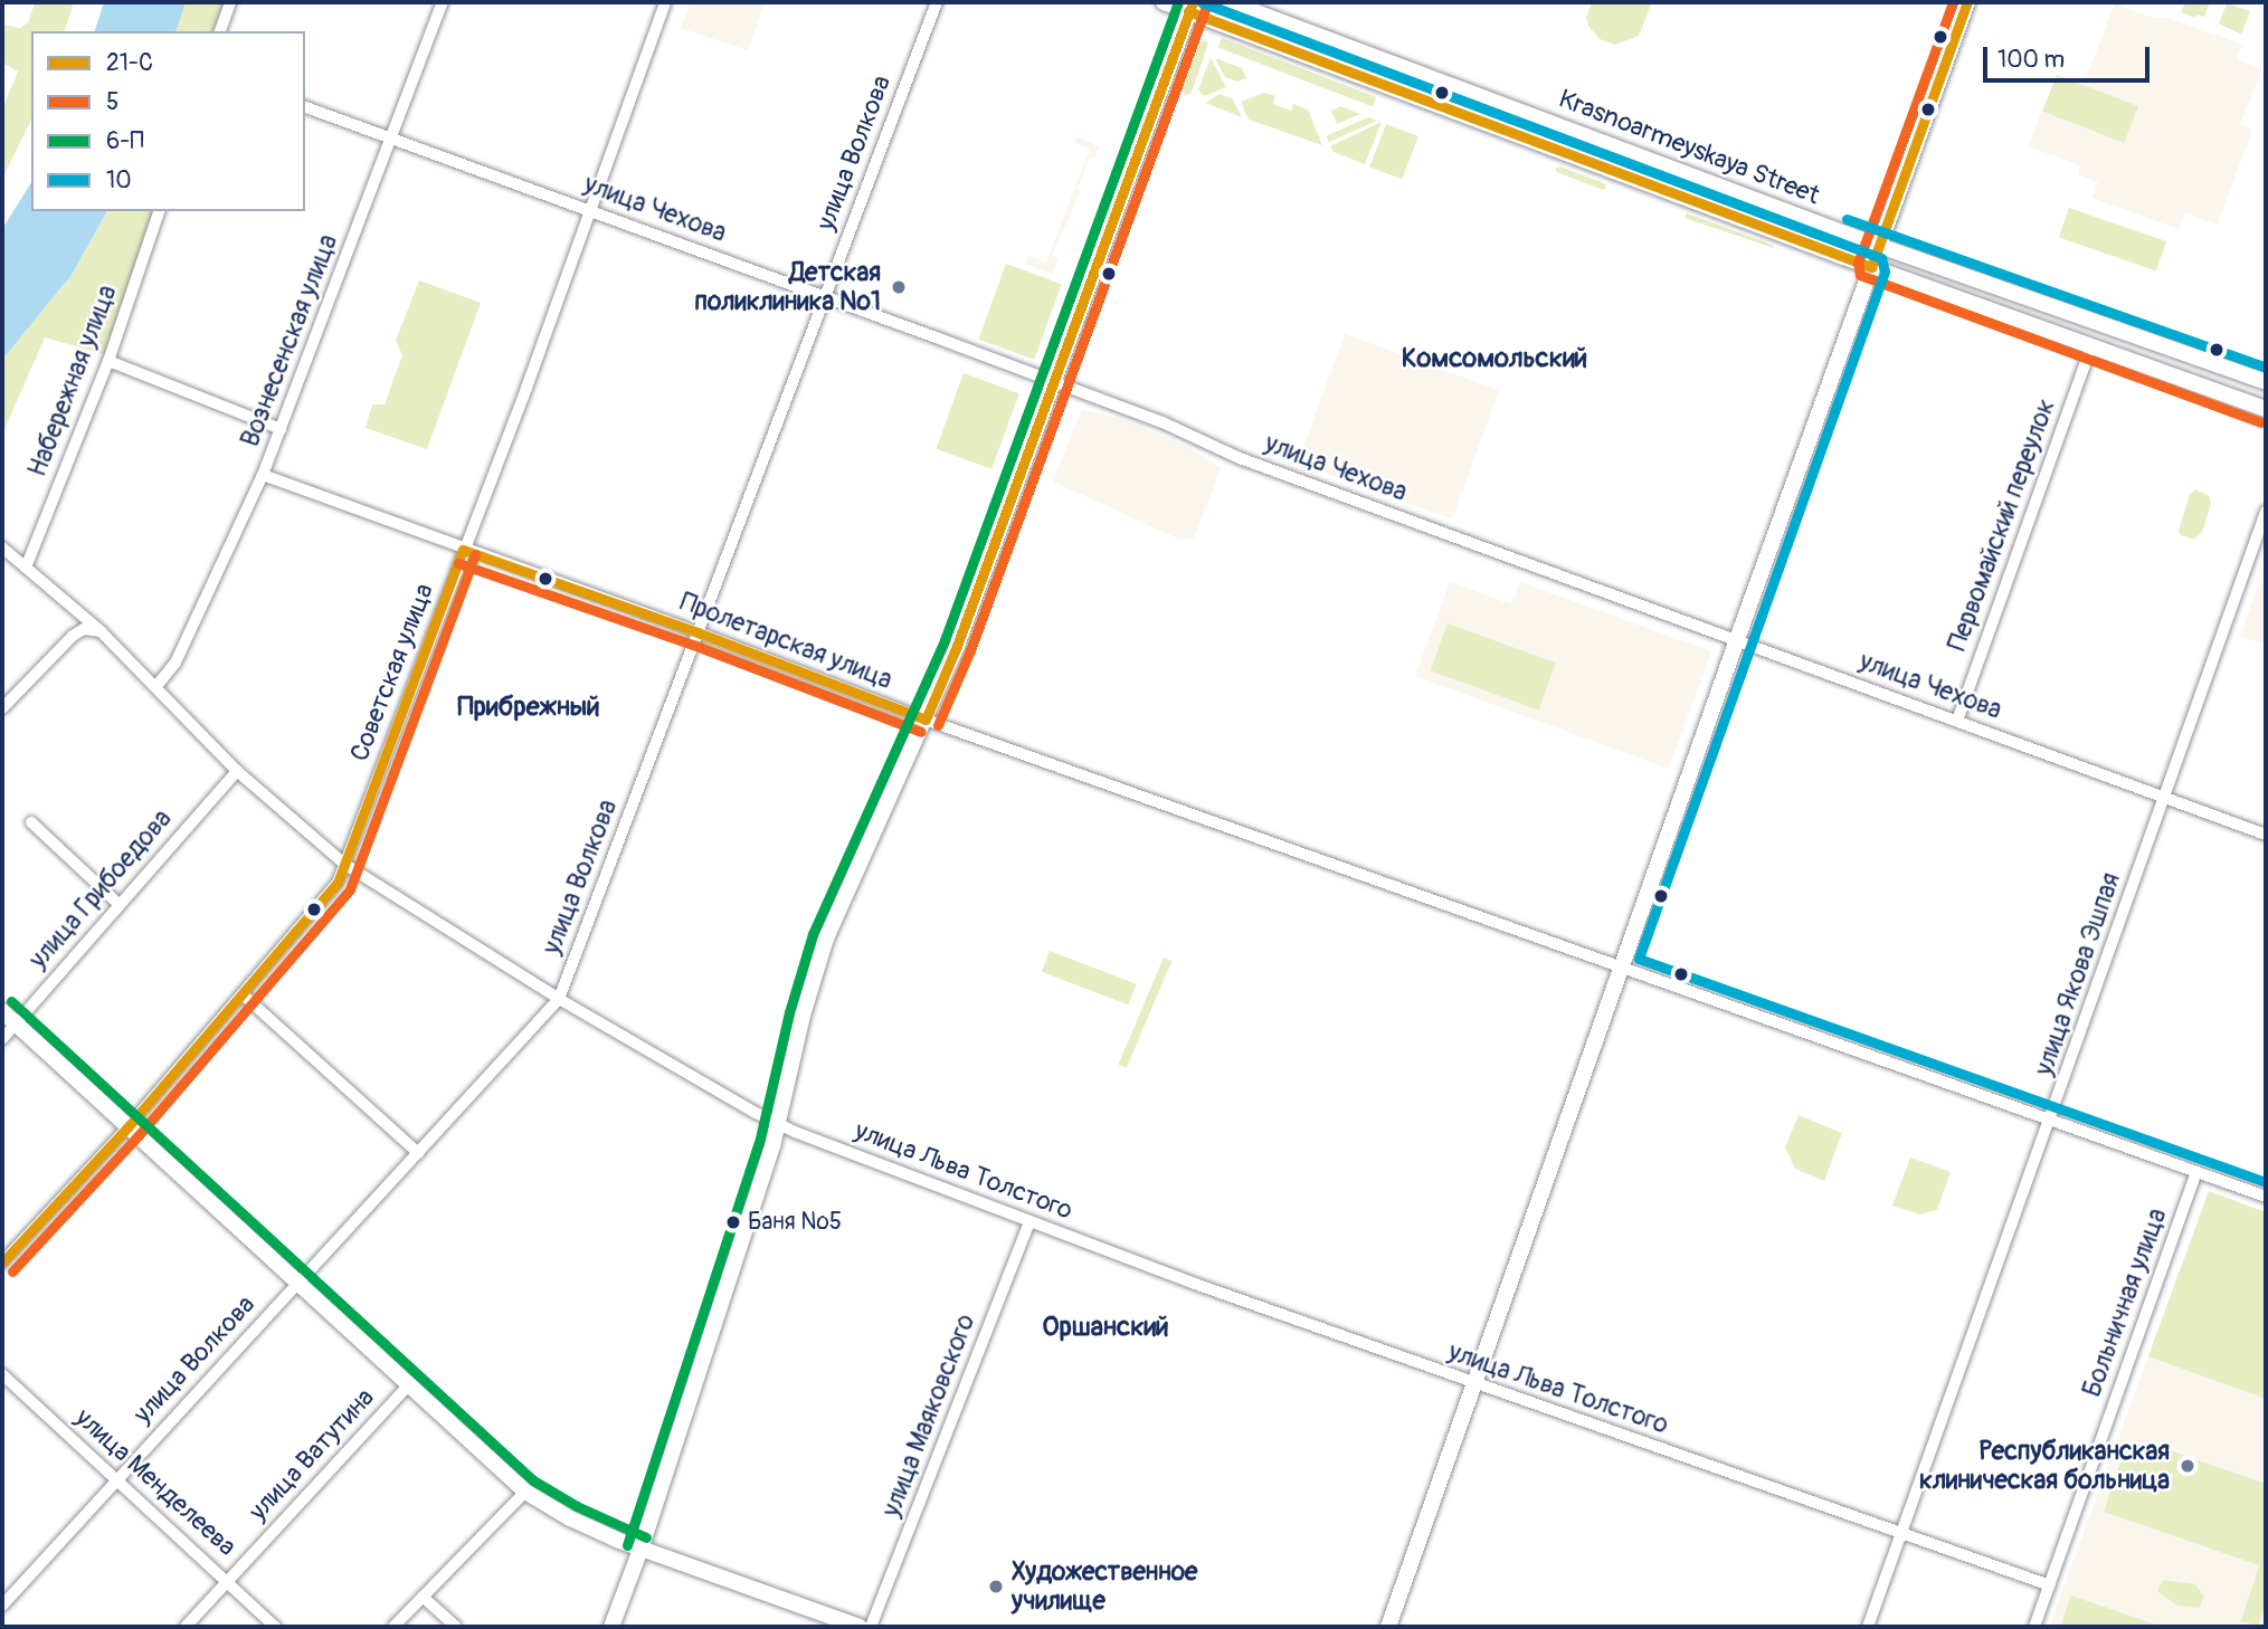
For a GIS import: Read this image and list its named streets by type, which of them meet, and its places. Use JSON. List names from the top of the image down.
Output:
{
  "streets": {
    "main road": ["Krasnoarmeyskaya Street"],
    "street": [
      "улица Волкова",
      "улица Чехова",
      "Вознесенская улица",
      "Набережная улица",
      "Первомайский переулок",
      "Пролетарская улица",
      "Советская улица",
      "улица Грибоедова",
      "улица Якова Эшпая",
      "улица Льва Толстого",
      "Больничная улица",
      "улица Маяковского",
      "улица Ватутина",
      "улица Менделеева"
    ]
  },
  "crossings": [
    ["Krasnoarmeyskaya Street", "Первомайский переулок"],
    ["улица Волкова", "улица Чехова"],
    ["улица Волкова", "Пролетарская улица"],
    ["улица Волкова", "улица Льва Толстого"],
    ["улица Волкова", "улица Менделеева"],
    ["улица Чехова", "Вознесенская улица"],
    ["улица Чехова", "Первомайский переулок"],
    ["улица Чехова", "Советская улица"],
    ["улица Чехова", "улица Якова Эшпая"],
    ["Вознесенская улица", "Пролетарская улица"],
    ["Вознесенская улица", "улица Льва Толстого"],
    ["Набережная улица", "улица Льва Толстого"],
    ["Пролетарская улица", "Советская улица"],
    ["Пролетарская улица", "улица Якова Эшпая"],
    ["Пролетарская улица", "Больничная улица"],
    ["Советская улица", "улица Льва Толстого"],
    ["улица Грибоедова", "улица Льва Толстого"],
    ["улица Якова Эшпая", "улица Льва Толстого"],
    ["улица Льва Толстого", "Больничная улица"],
    ["улица Льва Толстого", "улица Маяковского"],
    ["улица Ватутина", "улица Менделеева"]
  ],
  "districts": ["Комсомольский", "Прибрежный", "Оршанский"],
  "places": [
    "Детская поликлиника №1",
    "Баня №5",
    "Республиканская клиническая больница",
    "Художественное училище"
  ],
  "lines": [
    "transit line 21-С",
    "transit line 5",
    "transit line 6-П",
    "transit line 10"
  ],
  "legend": [
    "21-С",
    "5",
    "6-П",
    "10"
  ],
  "scale_bar": "100 m"
}
